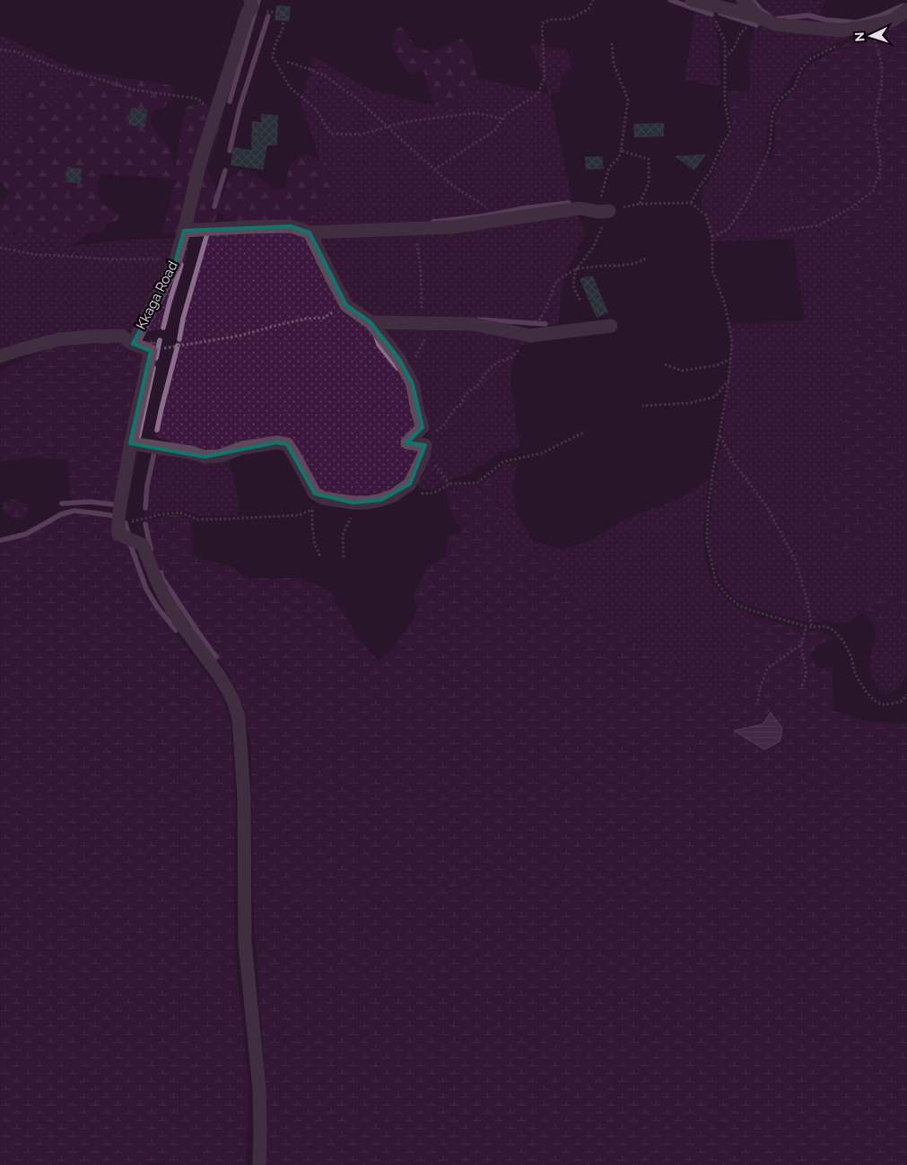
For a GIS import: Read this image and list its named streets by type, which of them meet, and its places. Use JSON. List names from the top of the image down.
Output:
{
  "streets": {
    "street": ["Kkaga Road"]
  },
  "north": "left"
}
